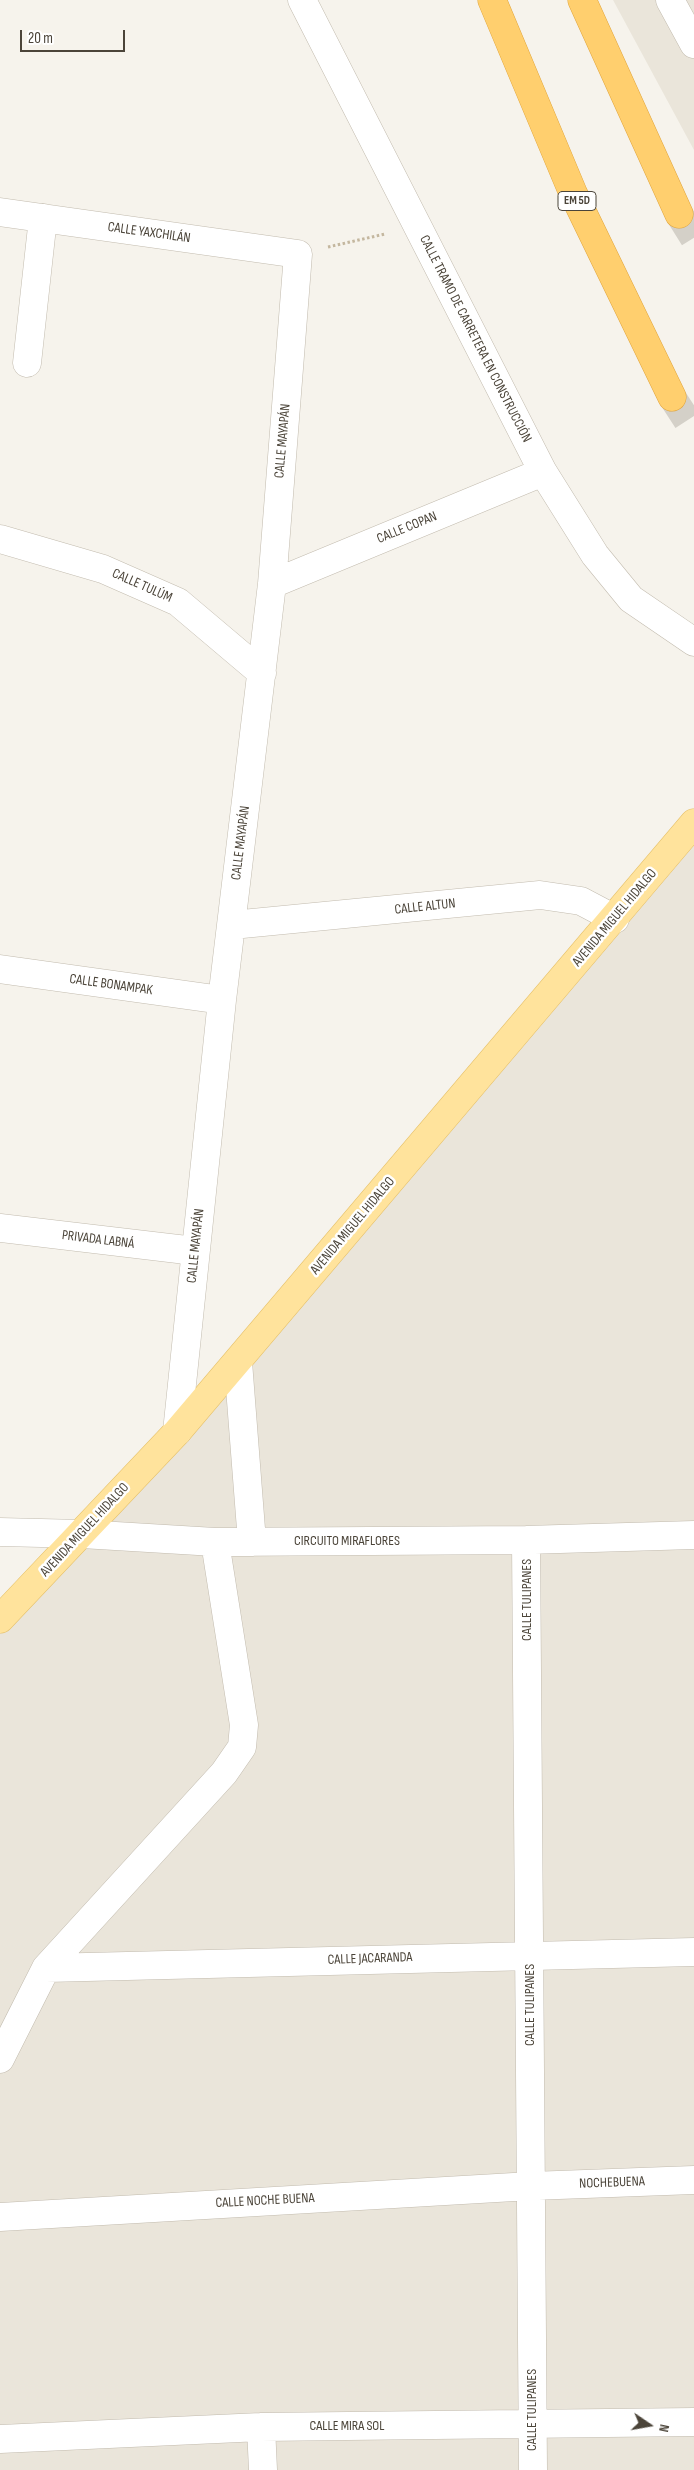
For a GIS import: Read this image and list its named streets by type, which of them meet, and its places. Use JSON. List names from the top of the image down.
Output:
{
  "streets": {
    "highway": ["EM 5D"],
    "main road": ["AVENIDA MIGUEL HIDALGO"],
    "street": [
      "CALLE YAXCHILÁN",
      "CALLE TRAMO DE CARRETERA EN CONSTRUCCIÓN",
      "CALLE MAYAPÁN",
      "CALLE COPAN",
      "CALLE TULÚM",
      "CALLE ALTUN",
      "CALLE BONAMPAK",
      "PRIVADA LABNÁ",
      "CIRCUITO MIRAFLORES",
      "CALLE TULIPANES",
      "CALLE JACARANDA",
      "NOCHEBUENA",
      "CALLE NOCHE BUENA",
      "CALLE MIRA SOL"
    ]
  },
  "crossings": [
    ["CALLE YAXCHILÁN", "CALLE MAYAPÁN"],
    ["CALLE TRAMO DE CARRETERA EN CONSTRUCCIÓN", "CALLE COPAN"],
    ["CALLE MAYAPÁN", "CALLE COPAN"],
    ["CALLE MAYAPÁN", "CALLE TULÚM"],
    ["CALLE MAYAPÁN", "CALLE ALTUN"],
    ["CALLE MAYAPÁN", "AVENIDA MIGUEL HIDALGO"],
    ["CALLE MAYAPÁN", "CALLE BONAMPAK"],
    ["CALLE MAYAPÁN", "PRIVADA LABNÁ"],
    ["CALLE ALTUN", "AVENIDA MIGUEL HIDALGO"],
    ["AVENIDA MIGUEL HIDALGO", "CIRCUITO MIRAFLORES"],
    ["CIRCUITO MIRAFLORES", "CALLE TULIPANES"],
    ["CALLE TULIPANES", "CALLE JACARANDA"],
    ["CALLE TULIPANES", "NOCHEBUENA"],
    ["CALLE TULIPANES", "CALLE NOCHE BUENA"],
    ["CALLE TULIPANES", "CALLE MIRA SOL"],
    ["NOCHEBUENA", "CALLE NOCHE BUENA"]
  ],
  "scale_bar": "20 m",
  "north": "right"
}
